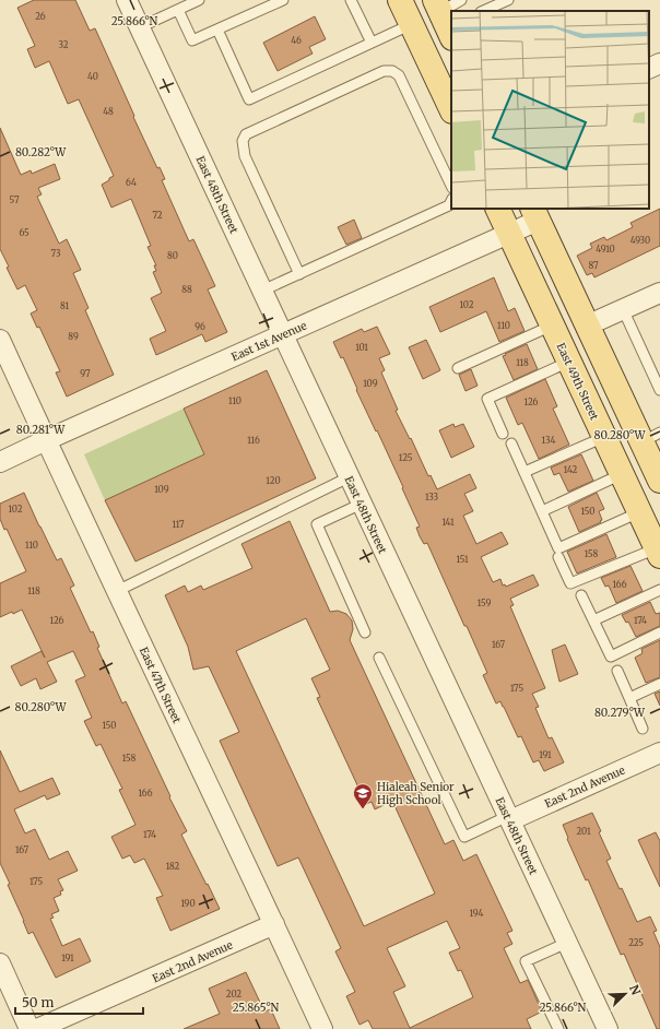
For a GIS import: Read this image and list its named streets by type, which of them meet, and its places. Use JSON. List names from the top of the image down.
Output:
{
  "streets": {
    "main road": ["East 49th Street"],
    "street": [
      "East 48th Street",
      "East 1st Avenue",
      "East 47th Street",
      "East 2nd Avenue"
    ]
  },
  "crossings": [
    ["East 48th Street", "East 1st Avenue"],
    ["East 48th Street", "East 2nd Avenue"],
    ["East 1st Avenue", "East 49th Street"],
    ["East 1st Avenue", "East 47th Street"],
    ["East 47th Street", "East 2nd Avenue"]
  ],
  "places": {
    "school or university": ["Hialeah Senior High School"]
  },
  "house_numbers": [
    "26",
    "46",
    "32",
    "40",
    "48",
    "64",
    "57",
    "72",
    "65",
    "4930",
    "4910",
    "73",
    "80",
    "87",
    "88",
    "102",
    "81",
    "110",
    "96",
    "89",
    "101",
    "118",
    "97",
    "109",
    "110",
    "126",
    "116",
    "134",
    "125",
    "142",
    "120",
    "109",
    "133",
    "102",
    "150",
    "141",
    "117",
    "110",
    "158",
    "151",
    "166",
    "118",
    "159",
    "126",
    "174",
    "167",
    "175",
    "150",
    "191",
    "158",
    "166",
    "201",
    "174",
    "167",
    "182",
    "175",
    "190",
    "194",
    "225",
    "191",
    "202"
  ],
  "scale_bar": "50 m",
  "north": "top right",
  "coordinates": [
    "25.866°N",
    "80.282°W",
    "80.281°W",
    "80.280°W",
    "80.279°W",
    "25.865°N"
  ]
}
